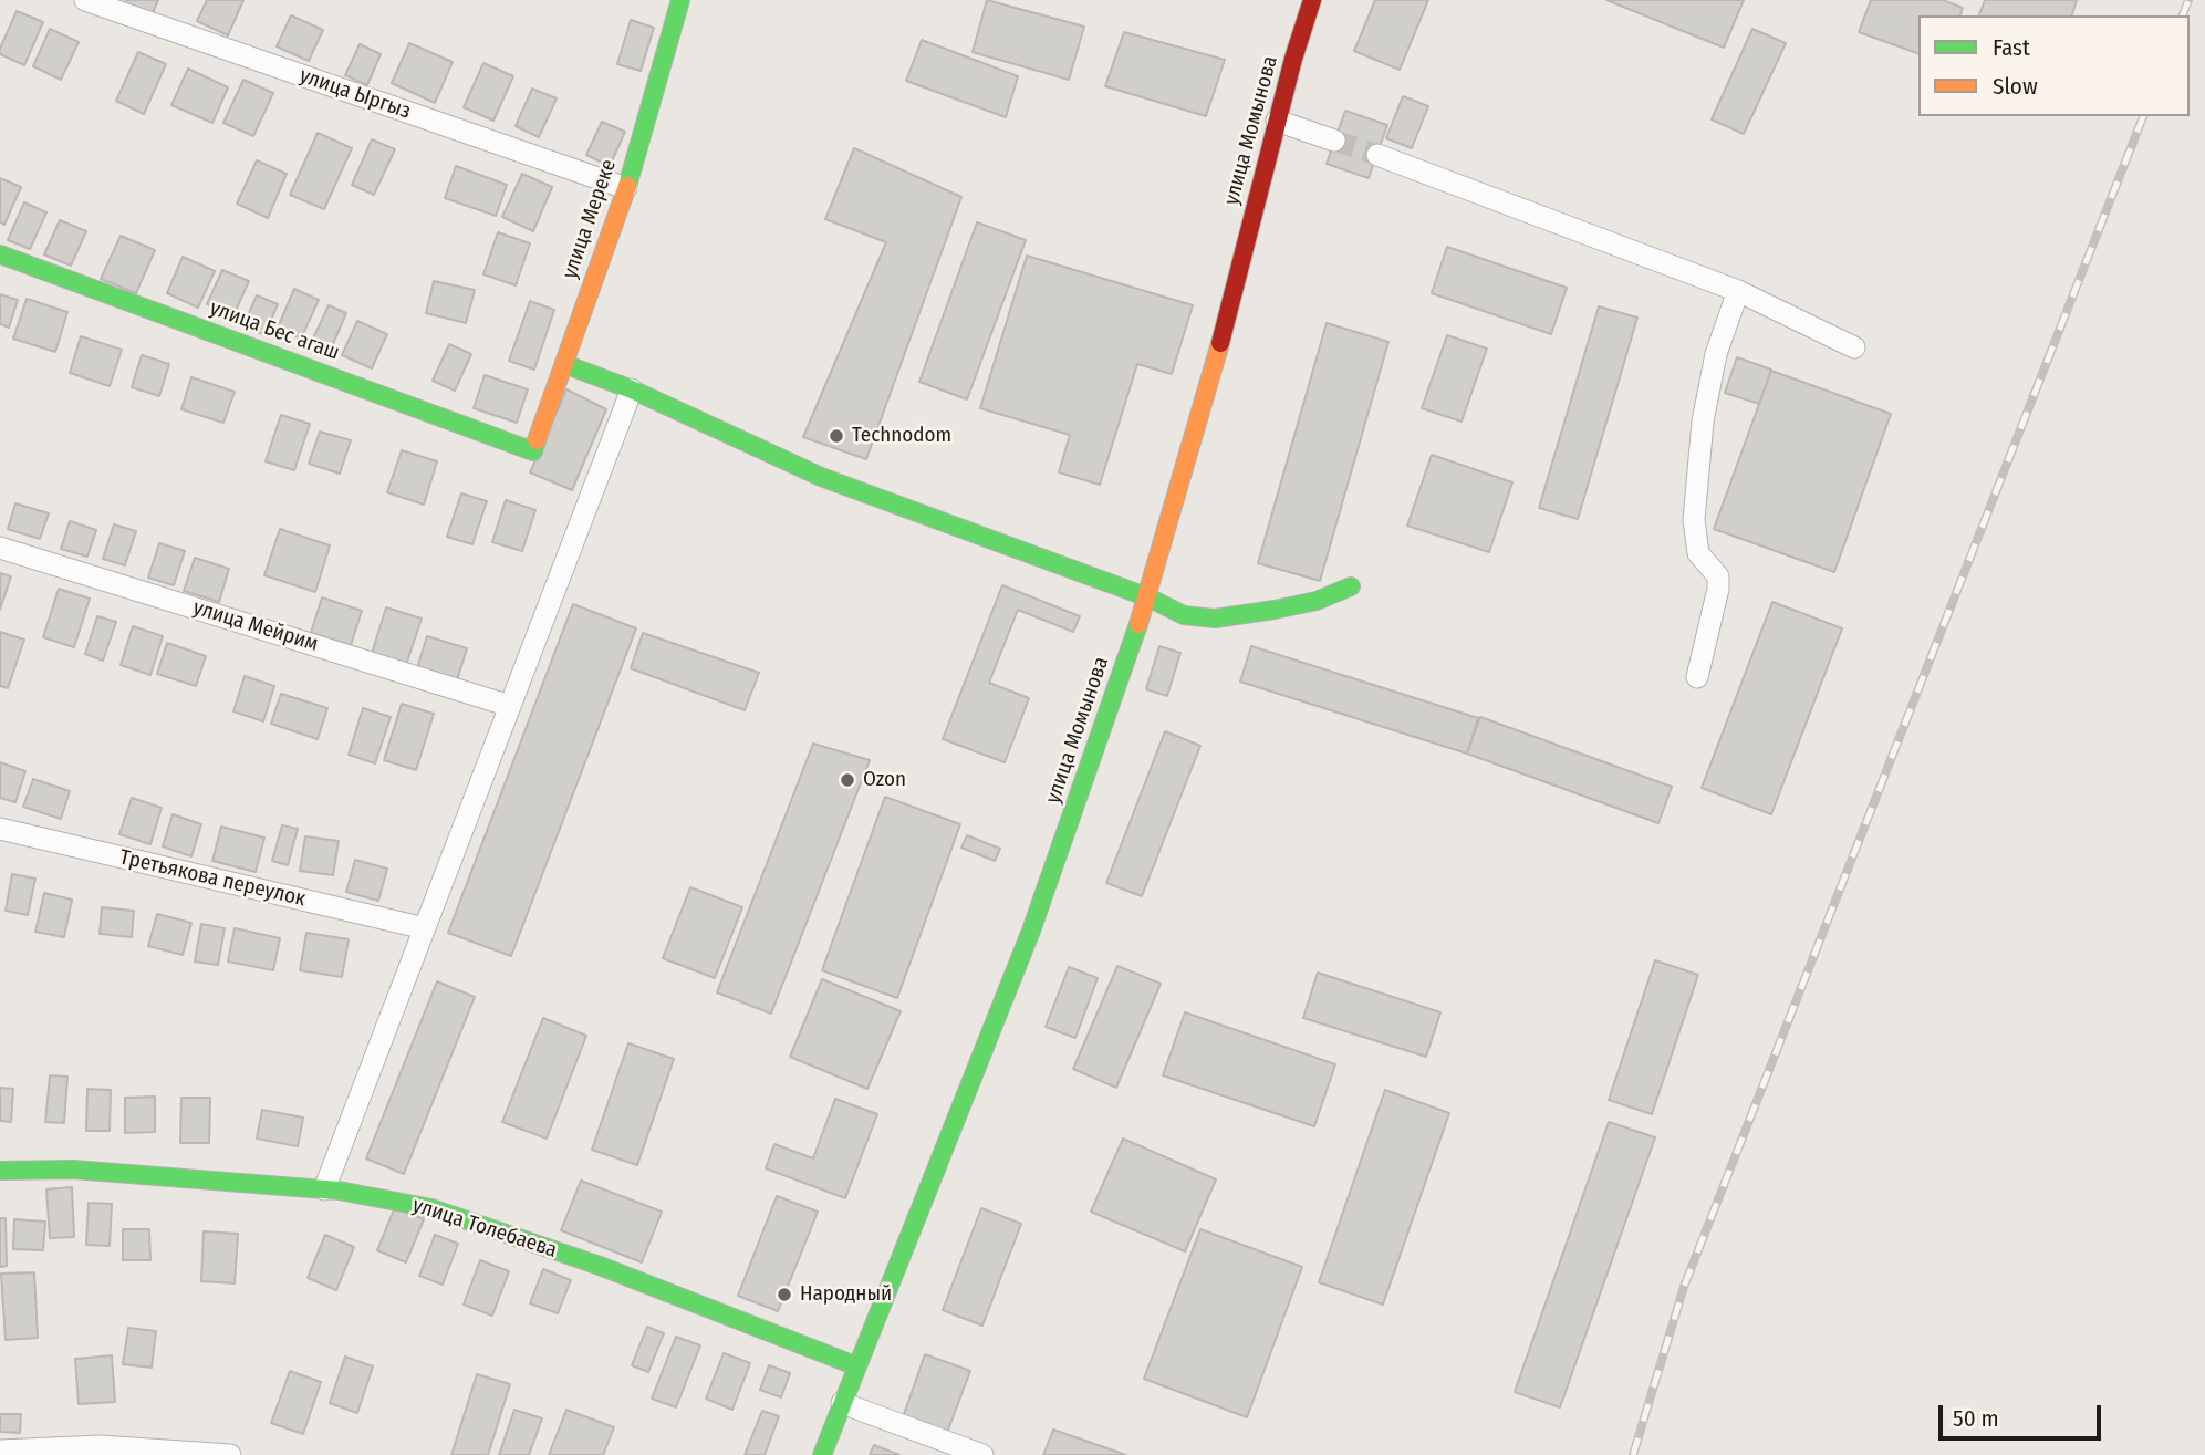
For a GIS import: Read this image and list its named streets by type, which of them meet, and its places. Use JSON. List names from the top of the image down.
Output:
{
  "streets": {
    "street": [
      "улица Ыргыз",
      "улица Момынова",
      "улица Мереке",
      "улица Бес агаш",
      "улица Мейрим",
      "Третьякова переулок",
      "улица Толебаева"
    ]
  },
  "crossings": [
    ["улица Ыргыз", "улица Мереке"],
    ["улица Момынова", "улица Толебаева"],
    ["улица Мереке", "улица Бес агаш"]
  ],
  "places": ["Technodom", "Ozon", "Народный"],
  "legend": ["Fast", "Slow"],
  "scale_bar": "50 m"
}
